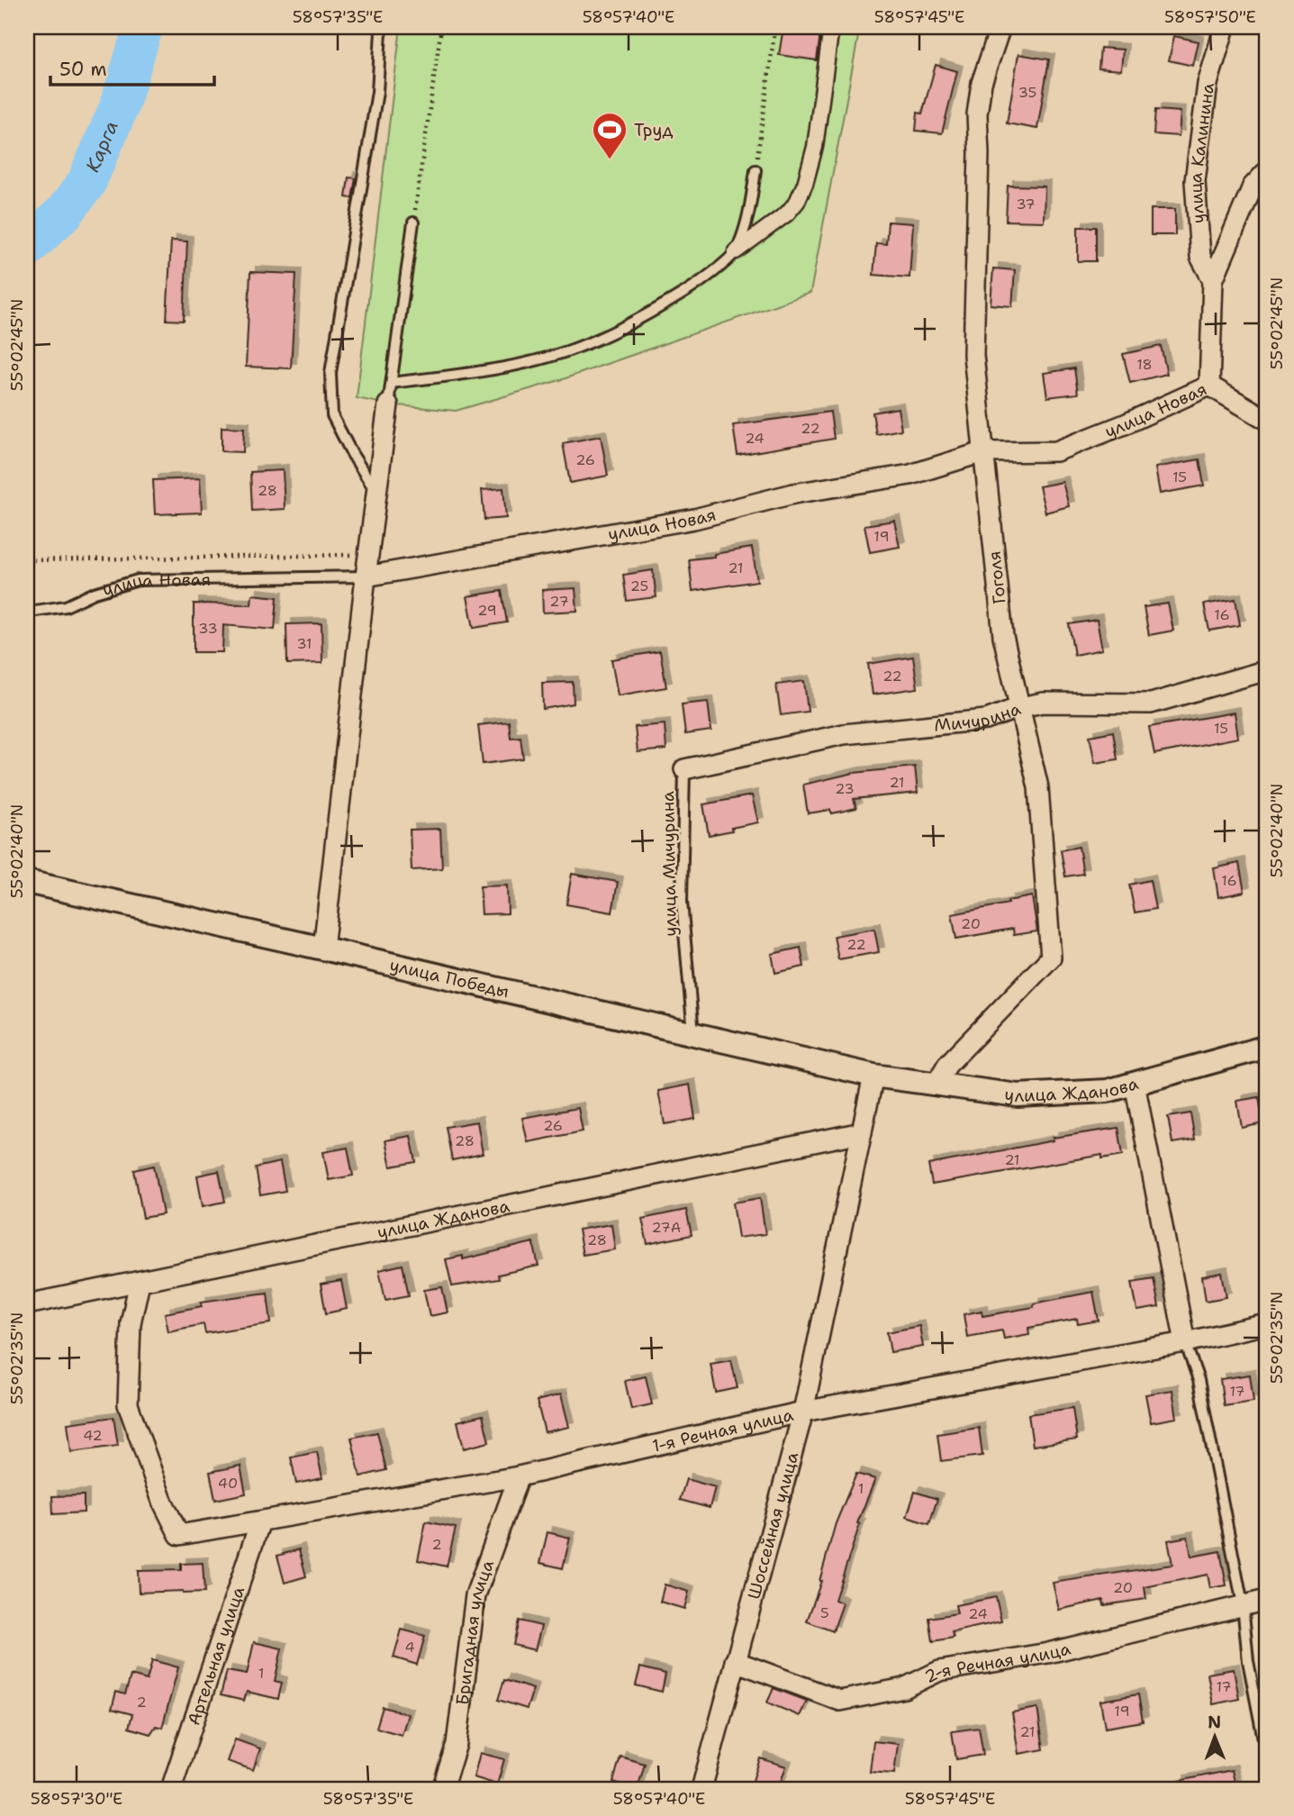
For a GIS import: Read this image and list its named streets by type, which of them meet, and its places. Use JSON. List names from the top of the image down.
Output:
{
  "streets": {
    "street": [
      "улица Калинина",
      "улица Новая",
      "Гоголя",
      "Мичурина",
      "улица Победы",
      "улица Жданова",
      "1-я Речная улица",
      "Шоссейная улица",
      "Бригадная улица",
      "Артельная улица",
      "2-я Речная улица"
    ],
    "lane": ["улица Мичурина"]
  },
  "crossings": [
    ["улица Калинина", "улица Новая"],
    ["улица Новая", "Гоголя"],
    ["Гоголя", "Мичурина"],
    ["Гоголя", "улица Жданова"],
    ["Мичурина", "улица Мичурина"],
    ["улица Мичурина", "улица Победы"],
    ["улица Победы", "улица Жданова"],
    ["улица Победы", "Шоссейная улица"],
    ["улица Жданова", "1-я Речная улица"],
    ["улица Жданова", "Шоссейная улица"],
    ["1-я Речная улица", "Шоссейная улица"],
    ["1-я Речная улица", "Бригадная улица"],
    ["1-я Речная улица", "Артельная улица"],
    ["Шоссейная улица", "2-я Речная улица"]
  ],
  "water": ["Карга"],
  "places": {
    "sports": ["Труд"]
  },
  "house_numbers": [
    "35",
    "37",
    "18",
    "22",
    "24",
    "26",
    "15",
    "28",
    "19",
    "21",
    "25",
    "27",
    "29",
    "16",
    "33",
    "31",
    "22",
    "15",
    "21",
    "23",
    "16",
    "20",
    "22",
    "26",
    "28",
    "21",
    "27А",
    "28",
    "17",
    "42",
    "40",
    "1",
    "2",
    "20",
    "5",
    "24",
    "4",
    "1",
    "17",
    "2",
    "19",
    "21"
  ],
  "scale_bar": "50 m",
  "north": "top",
  "coordinates": [
    "58°57'35\"E",
    "58°57'40\"E",
    "58°57'45\"E",
    "58°57'50\"E",
    "55°02'45\"N",
    "55°02'40\"N",
    "55°02'35\"N",
    "58°57'30\"E"
  ]
}
